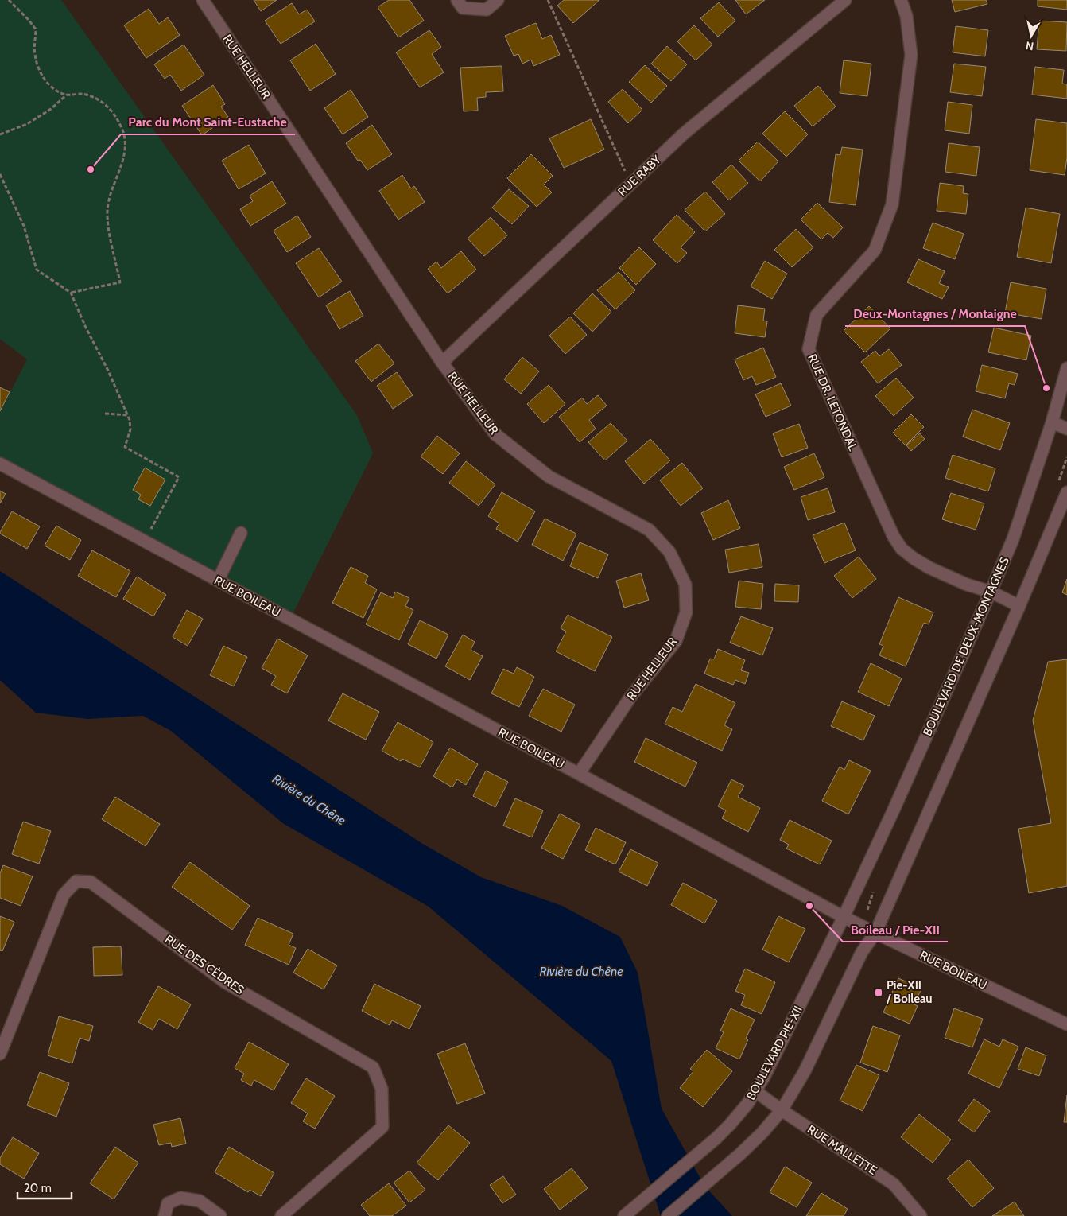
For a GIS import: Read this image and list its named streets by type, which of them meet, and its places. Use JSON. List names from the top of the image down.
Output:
{
  "streets": {
    "street": [
      "RUE HELLEUR",
      "RUE RABY",
      "RUE DR. LETONDAL",
      "RUE BOILEAU",
      "BOULEVARD DE DEUX-MONTAGNES",
      "RUE DES CÈDRES",
      "BOULEVARD PIE-XII",
      "RUE MALLETTE"
    ]
  },
  "crossings": [
    ["RUE HELLEUR", "RUE RABY"],
    ["RUE HELLEUR", "RUE BOILEAU"],
    ["RUE DR. LETONDAL", "BOULEVARD DE DEUX-MONTAGNES"],
    ["RUE BOILEAU", "BOULEVARD DE DEUX-MONTAGNES"],
    ["RUE BOILEAU", "BOULEVARD PIE-XII"],
    ["BOULEVARD DE DEUX-MONTAGNES", "BOULEVARD PIE-XII"],
    ["BOULEVARD PIE-XII", "RUE MALLETTE"]
  ],
  "water": ["Rivière du Chêne"],
  "places": {
    "other": ["Parc du Mont Saint-Eustache", "Deux-Montagnes / Montaigne", "Boileau / Pie-XII"],
    "transit": ["Pie-XII / Boileau"]
  },
  "scale_bar": "20 m",
  "north": "bottom"
}
